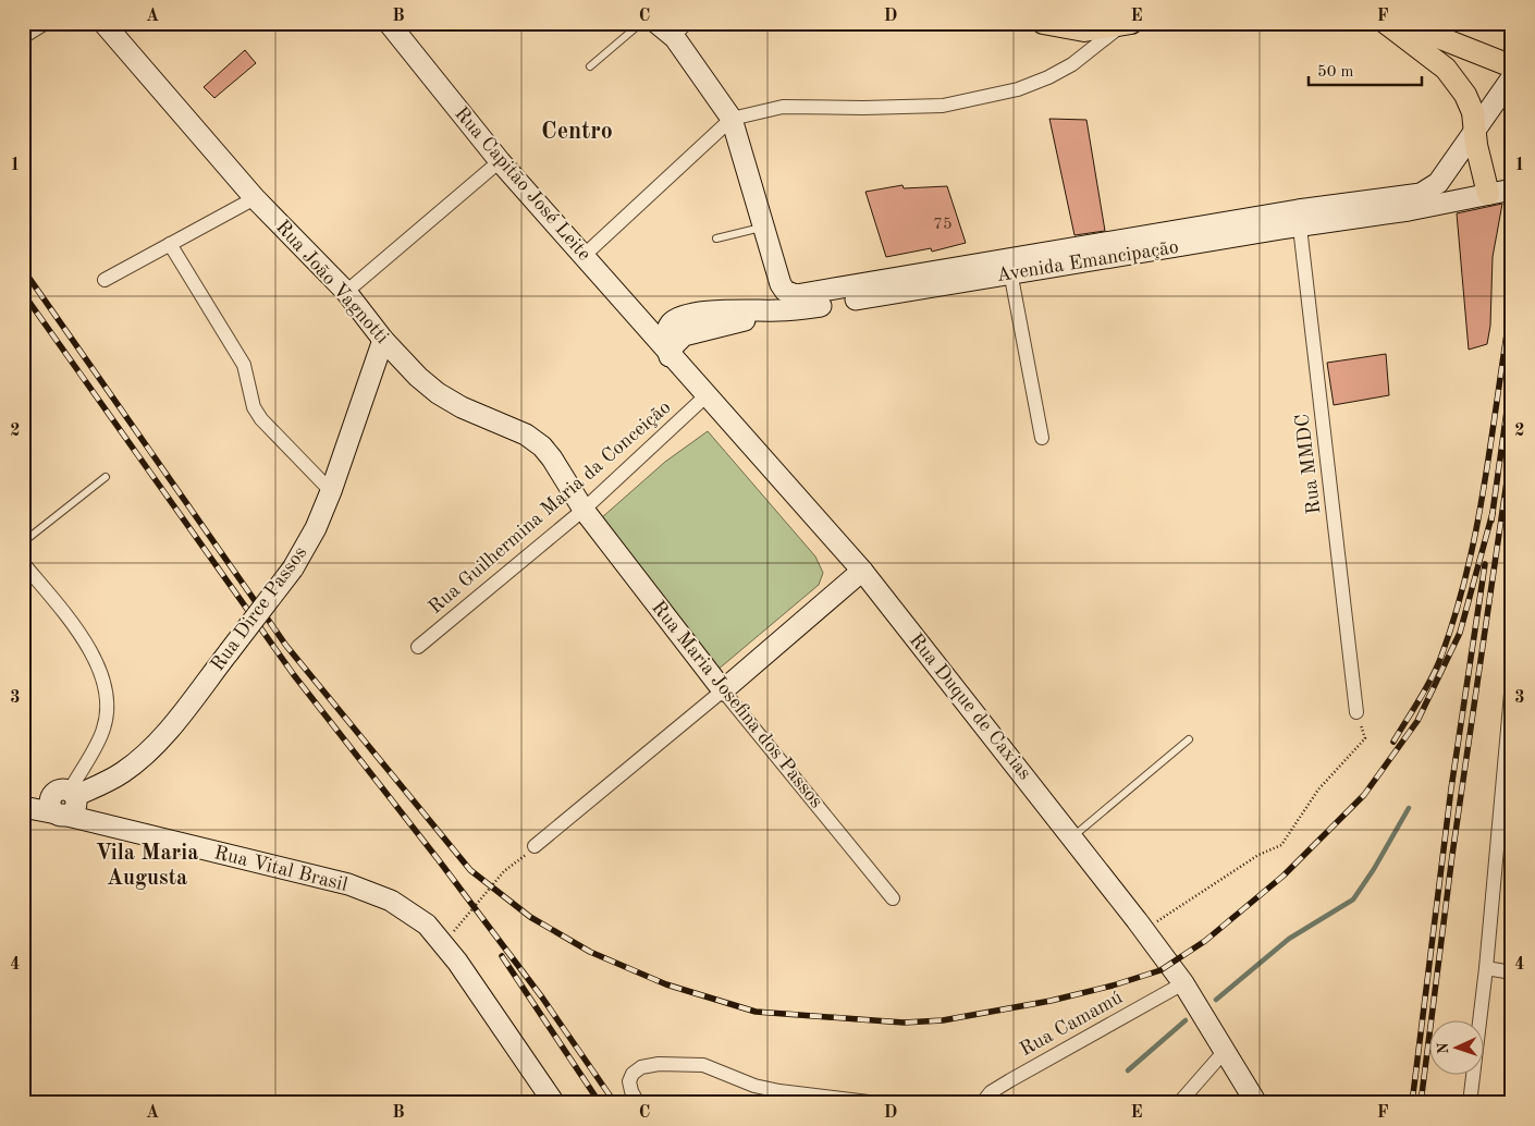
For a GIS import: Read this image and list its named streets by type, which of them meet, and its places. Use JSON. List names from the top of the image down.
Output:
{
  "streets": {
    "main road": [
      "Rua Capitão José Leite",
      "Avenida Emancipação",
      "Rua João Vagnotti",
      "Rua Dirce Passos",
      "Rua Maria Josefina dos Passos",
      "Rua Duque de Caxias",
      "Rua Vital Brasil"
    ],
    "street": ["Rua MMDC", "Rua Guilhermina Maria da Conceição", "Rua Camamú"]
  },
  "crossings": [
    ["Rua Capitão José Leite", "Avenida Emancipação"],
    ["Rua Capitão José Leite", "Rua Duque de Caxias"],
    ["Avenida Emancipação", "Rua MMDC"],
    ["Rua João Vagnotti", "Rua Guilhermina Maria da Conceição"],
    ["Rua João Vagnotti", "Rua Dirce Passos"],
    ["Rua João Vagnotti", "Rua Maria Josefina dos Passos"],
    ["Rua Guilhermina Maria da Conceição", "Rua Maria Josefina dos Passos"],
    ["Rua Guilhermina Maria da Conceição", "Rua Duque de Caxias"],
    ["Rua Dirce Passos", "Rua Vital Brasil"],
    ["Rua Duque de Caxias", "Rua Camamú"]
  ],
  "districts": ["Centro", "Vila Maria Augusta"],
  "house_numbers": ["75"],
  "scale_bar": "50 m",
  "north": "left",
  "grid": {
    "columns": [
      "A",
      "B",
      "C",
      "D",
      "E",
      "F"
    ],
    "rows": [
      "1",
      "2",
      "3",
      "4"
    ]
  }
}
